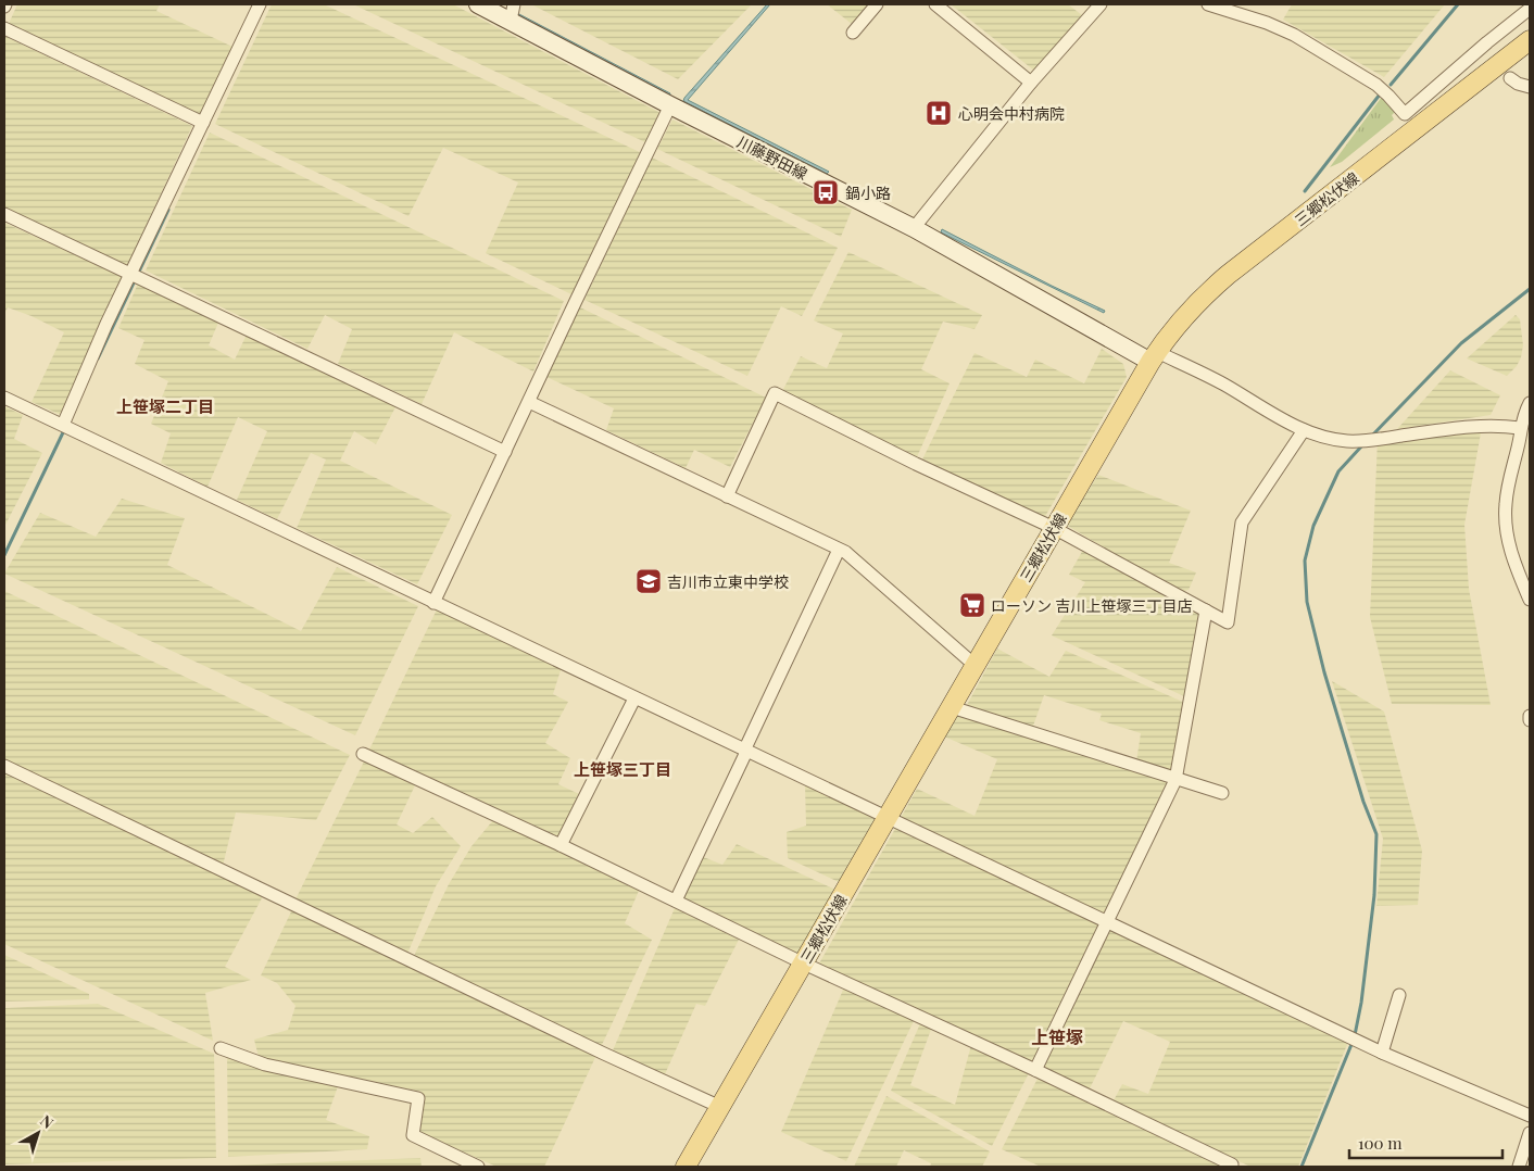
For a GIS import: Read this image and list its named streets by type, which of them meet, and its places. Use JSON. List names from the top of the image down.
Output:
{
  "streets": {
    "main road": ["川藤野田線", "三郷松伏線"]
  },
  "crossings": [
    ["川藤野田線", "三郷松伏線"]
  ],
  "districts": ["上笹塚二丁目", "上笹塚三丁目", "上笹塚"],
  "places": {
    "hospital": ["心明会中村病院"],
    "bus stop": ["鍋小路"],
    "school or university": ["吉川市立東中学校"],
    "supermarket": ["ローソン 吉川上笹塚三丁目店"]
  },
  "scale_bar": "100 m",
  "north": "top right"
}
